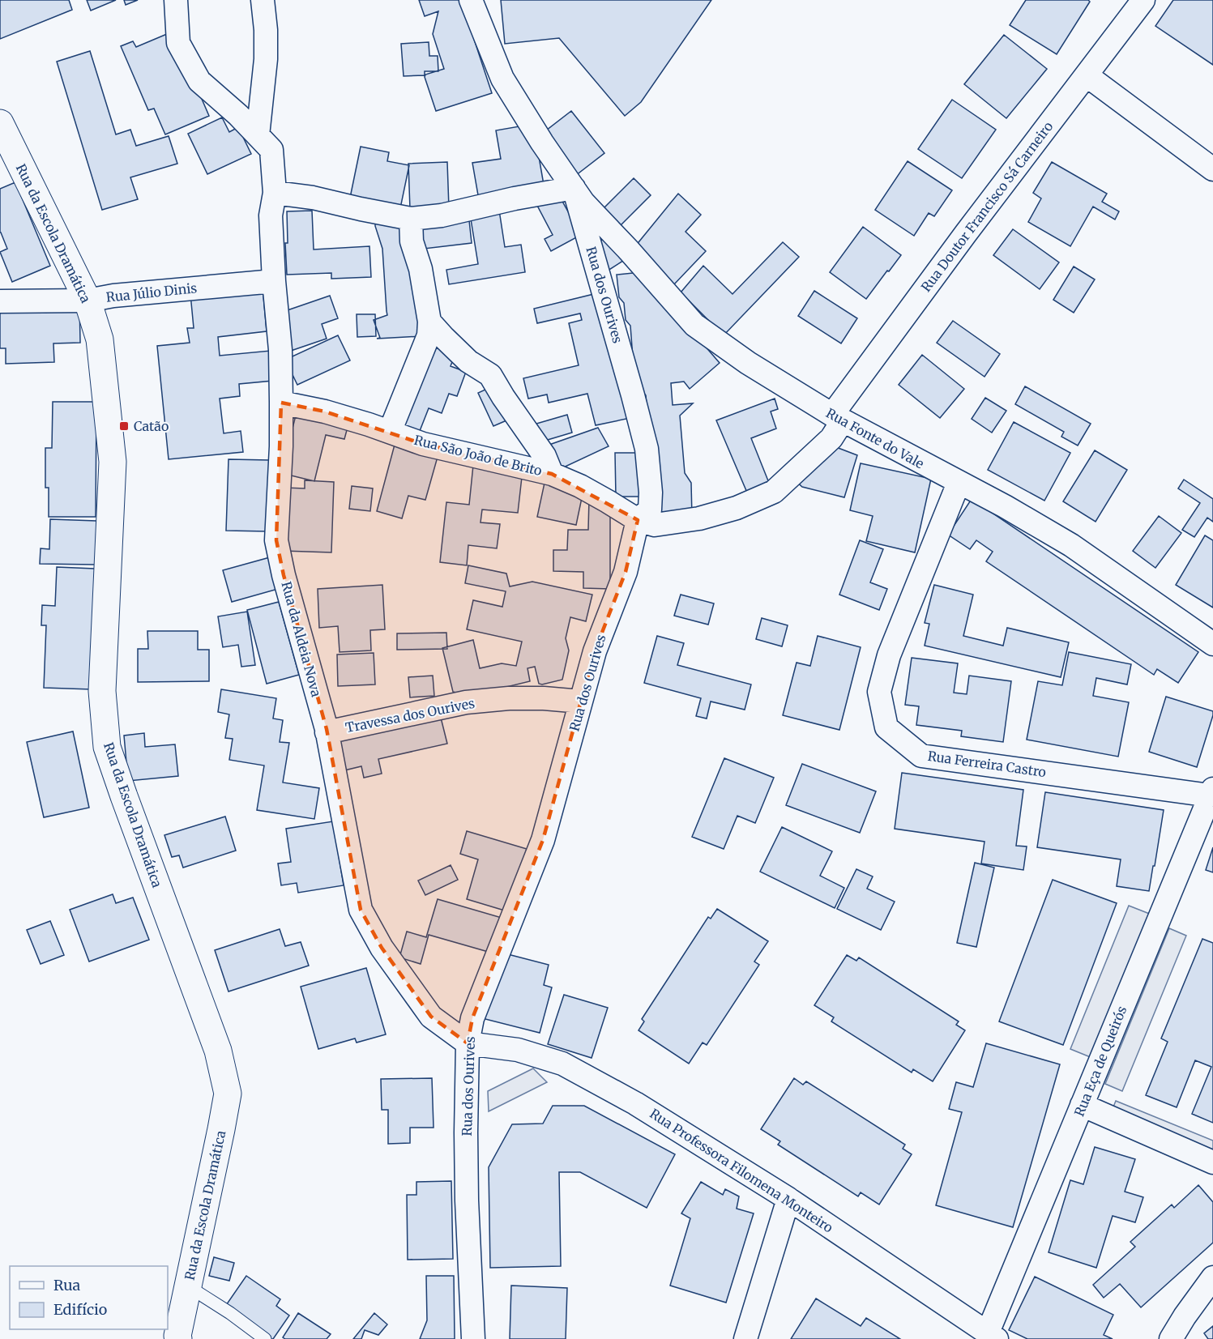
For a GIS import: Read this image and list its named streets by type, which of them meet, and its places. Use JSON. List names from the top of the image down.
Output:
{
  "streets": {
    "street": [
      "Rua Doutor Francisco Sá Carneiro",
      "Rua da Escola Dramática",
      "Rua Júlio Dinis",
      "Rua dos Ourives",
      "Rua Fonte do Vale",
      "Rua São João de Brito",
      "Rua da Aldeia Nova",
      "Travessa dos Ourives",
      "Rua Ferreira Castro",
      "Rua Eça de Queirós",
      "Rua Professora Filomena Monteiro"
    ]
  },
  "crossings": [
    ["Rua Doutor Francisco Sá Carneiro", "Rua dos Ourives"],
    ["Rua Doutor Francisco Sá Carneiro", "Rua Fonte do Vale"],
    ["Rua Doutor Francisco Sá Carneiro", "Rua São João de Brito"],
    ["Rua da Escola Dramática", "Rua Júlio Dinis"],
    ["Rua Júlio Dinis", "Rua da Aldeia Nova"],
    ["Rua dos Ourives", "Rua Fonte do Vale"],
    ["Rua dos Ourives", "Rua São João de Brito"],
    ["Rua dos Ourives", "Rua da Aldeia Nova"],
    ["Rua dos Ourives", "Travessa dos Ourives"],
    ["Rua dos Ourives", "Rua Professora Filomena Monteiro"],
    ["Rua Fonte do Vale", "Rua Ferreira Castro"],
    ["Rua São João de Brito", "Rua da Aldeia Nova"],
    ["Rua da Aldeia Nova", "Travessa dos Ourives"],
    ["Rua da Aldeia Nova", "Rua Professora Filomena Monteiro"],
    ["Rua Ferreira Castro", "Rua Eça de Queirós"],
    ["Rua Eça de Queirós", "Rua Professora Filomena Monteiro"]
  ],
  "places": {
    "transit": ["Catão"]
  },
  "legend": ["Rua", "Edifício"]
}
